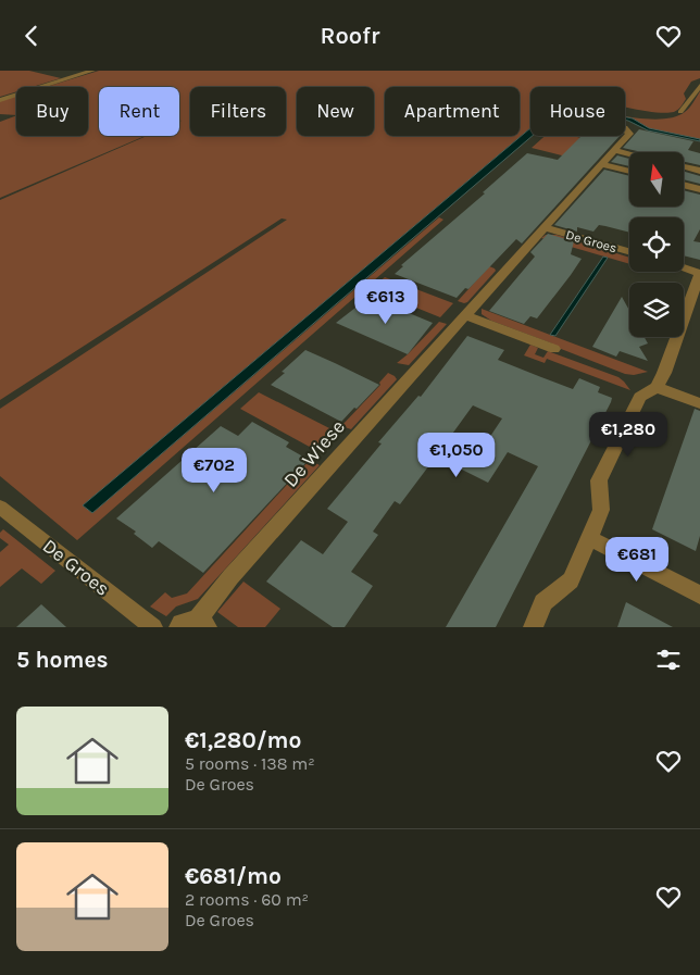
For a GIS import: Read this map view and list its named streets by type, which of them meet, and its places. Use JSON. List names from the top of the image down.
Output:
{
  "streets": {
    "street": ["De Groes", "De Wiese"]
  },
  "crossings": [
    ["De Groes", "De Wiese"]
  ],
  "north": "top",
  "page": {
    "header": "Roofr",
    "chip": [
      "Buy",
      "Rent",
      "Filters",
      "New",
      "Apartment",
      "House"
    ],
    "price": [
      "€613",
      "€1,280",
      "€1,050",
      "€702",
      "€681"
    ],
    "heading": "5 homes",
    "list": [
      {
        "name": "€1,280/mo",
        "note": "5 rooms · 138 m² · De Groes"
      },
      {
        "name": "€681/mo",
        "note": "2 rooms · 60 m² · De Groes"
      }
    ]
  }
}
